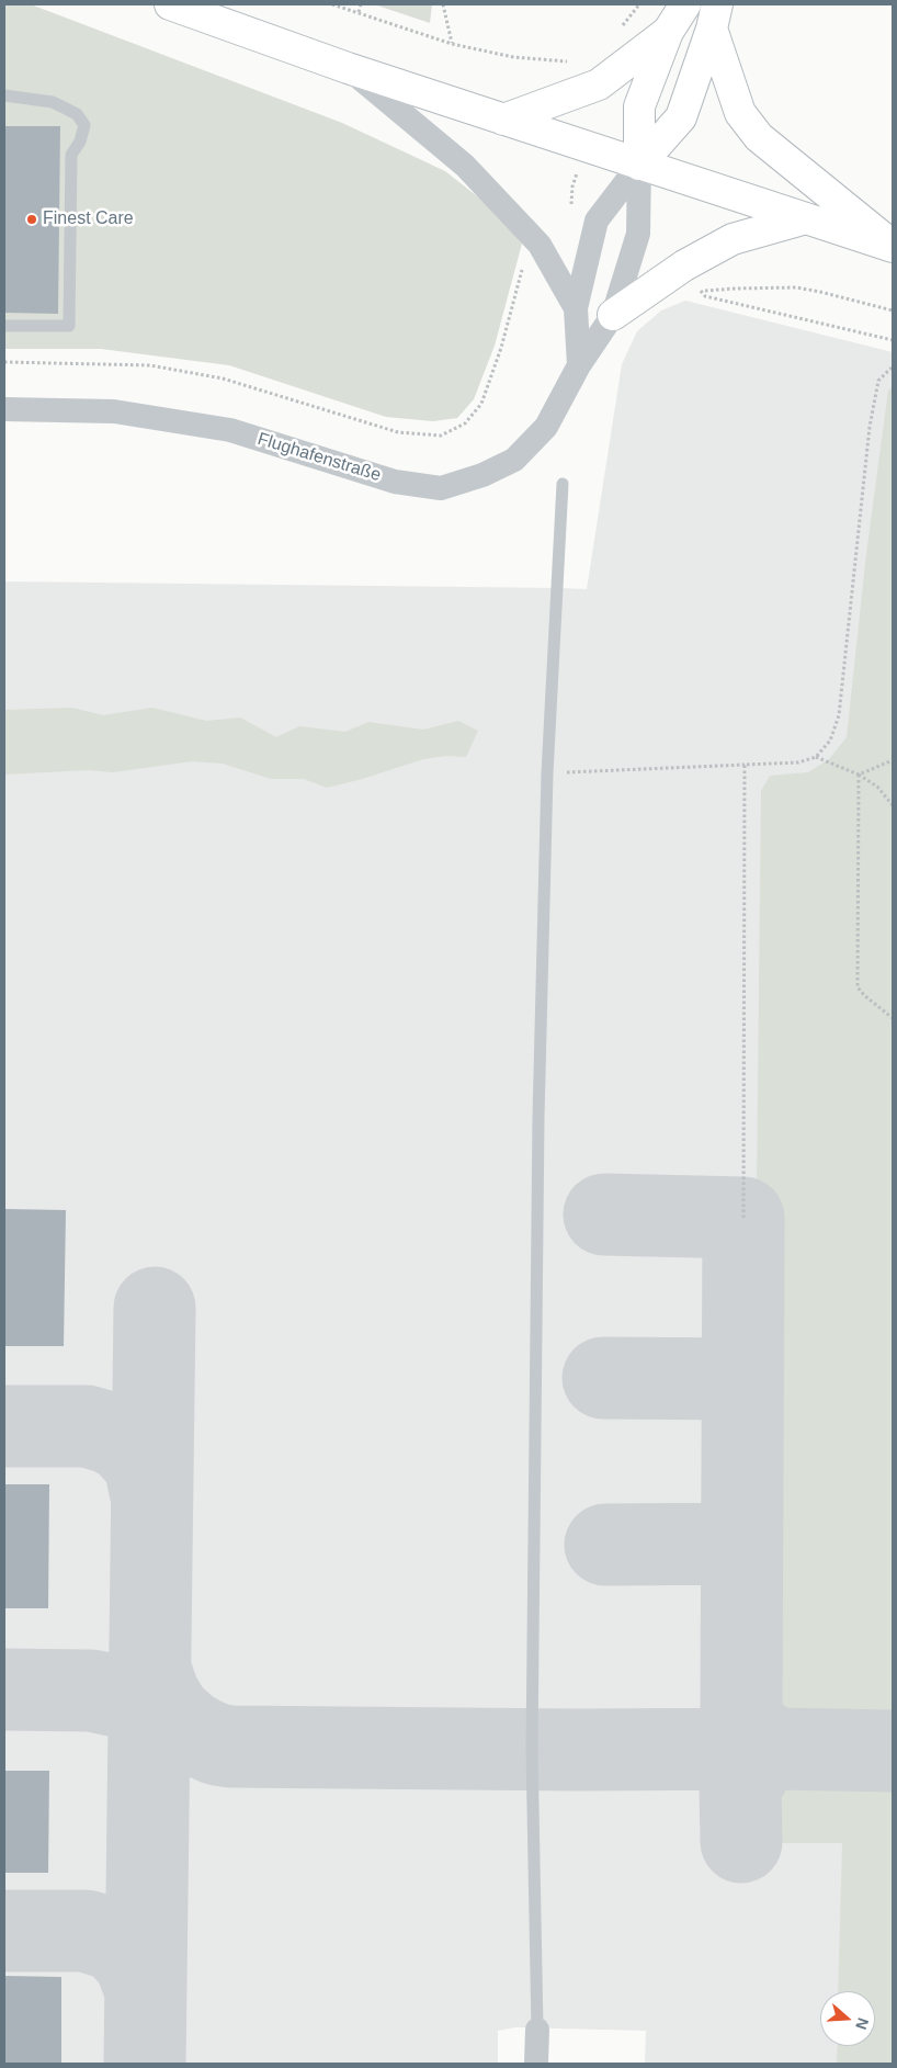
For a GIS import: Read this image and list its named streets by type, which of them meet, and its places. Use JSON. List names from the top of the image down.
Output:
{
  "streets": {
    "street": ["Flughafenstraße"]
  },
  "places": ["Finest Care"],
  "north": "right"
}
